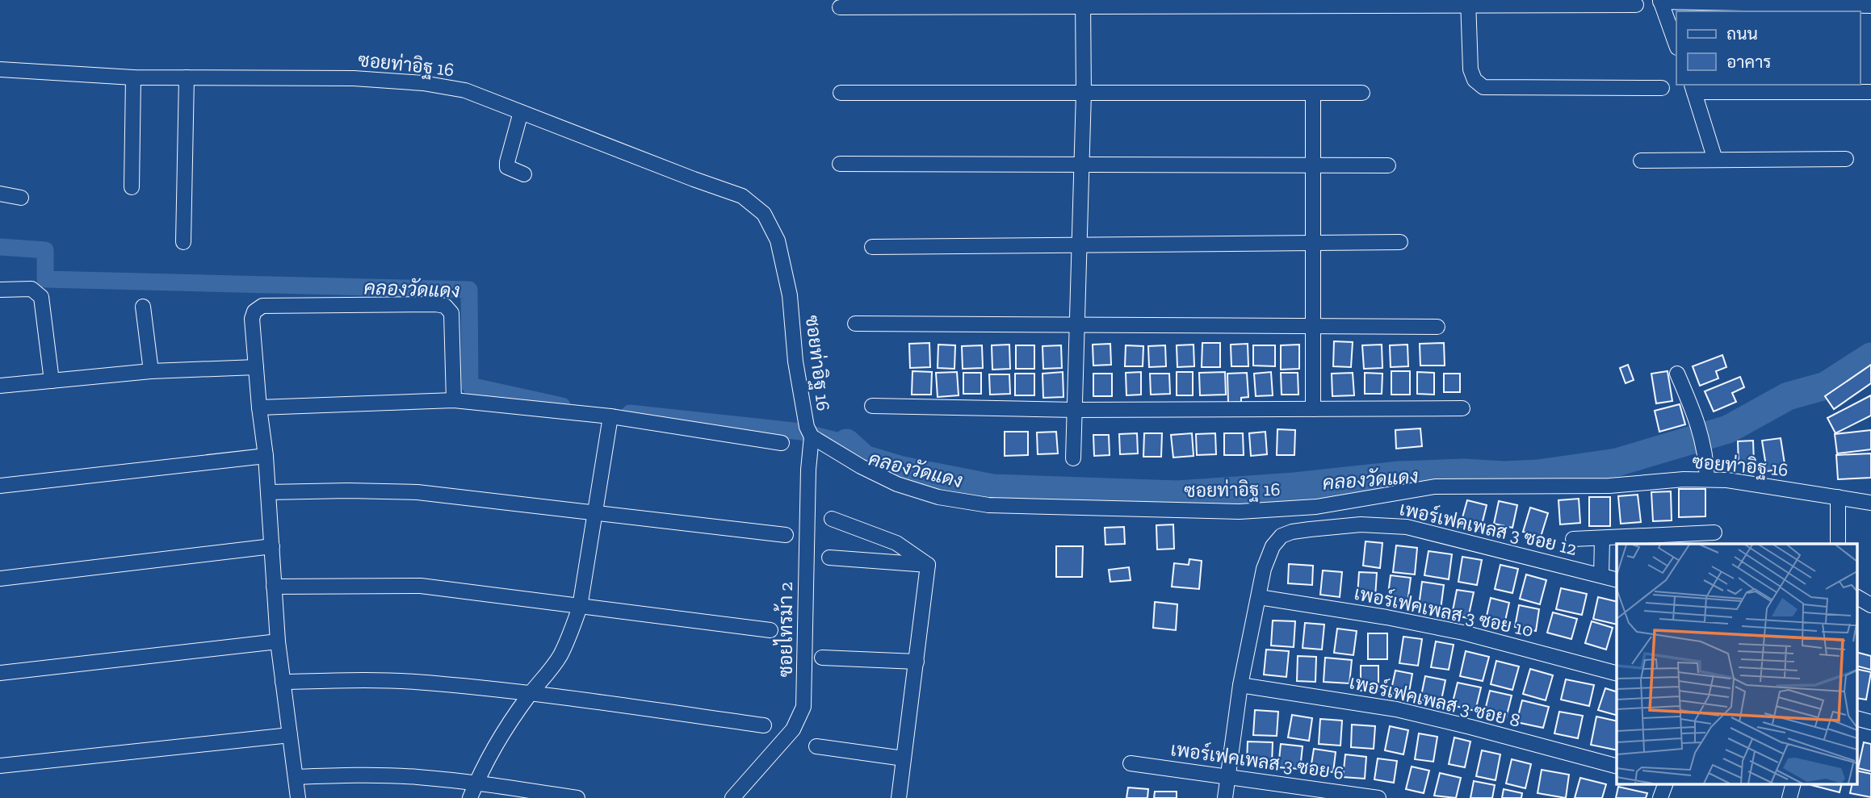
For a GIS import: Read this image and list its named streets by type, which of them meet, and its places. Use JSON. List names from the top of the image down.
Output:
{
  "streets": {
    "street": [
      "ซอยท่าอิฐ 16",
      "เพอร์เฟคเพลส 3 ซอย 12",
      "เพอร์เฟคเพลส 3 ซอย 10",
      "ซอยไทรม้า 2",
      "เพอร์เฟคเพลส 3 ซอย 8",
      "เพอร์เฟคเพลส 3 ซอย 6"
    ]
  },
  "crossings": [
    ["ซอยท่าอิฐ 16", "ซอยไทรม้า 2"],
    ["เพอร์เฟคเพลส 3 ซอย 12", "เพอร์เฟคเพลส 3 ซอย 10"]
  ],
  "water": ["คลองวัดแดง"],
  "legend": ["ถนน", "อาคาร"]
}
